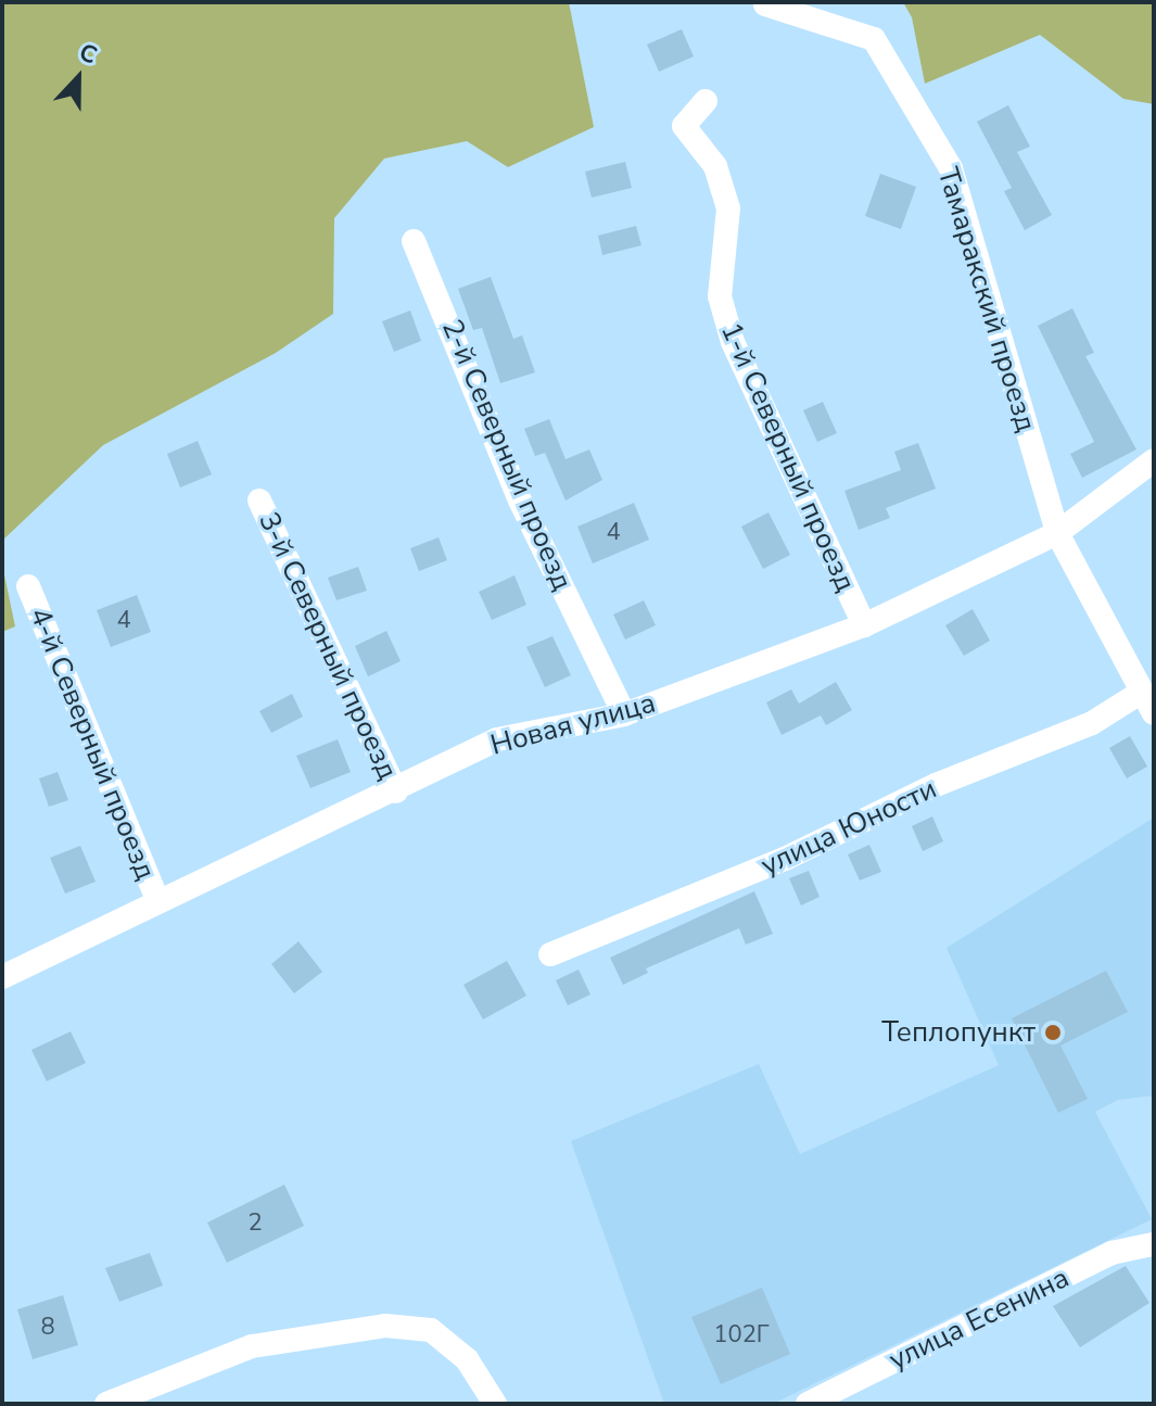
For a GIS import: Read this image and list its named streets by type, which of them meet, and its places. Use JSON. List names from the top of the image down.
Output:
{
  "streets": {
    "street": [
      "Тамаракский проезд",
      "2-й Северный проезд",
      "1-й Северный проезд",
      "3-й Северный проезд",
      "Новая улица",
      "4-й Северный проезд",
      "улица Юности",
      "улица Есенина"
    ]
  },
  "crossings": [
    ["Тамаракский проезд", "Новая улица"],
    ["Тамаракский проезд", "улица Юности"],
    ["2-й Северный проезд", "Новая улица"],
    ["1-й Северный проезд", "Новая улица"],
    ["3-й Северный проезд", "Новая улица"],
    ["Новая улица", "4-й Северный проезд"]
  ],
  "places": ["Теплопункт"],
  "house_numbers": [
    "4",
    "4",
    "2",
    "8",
    "102Г"
  ],
  "north": "top"
}
